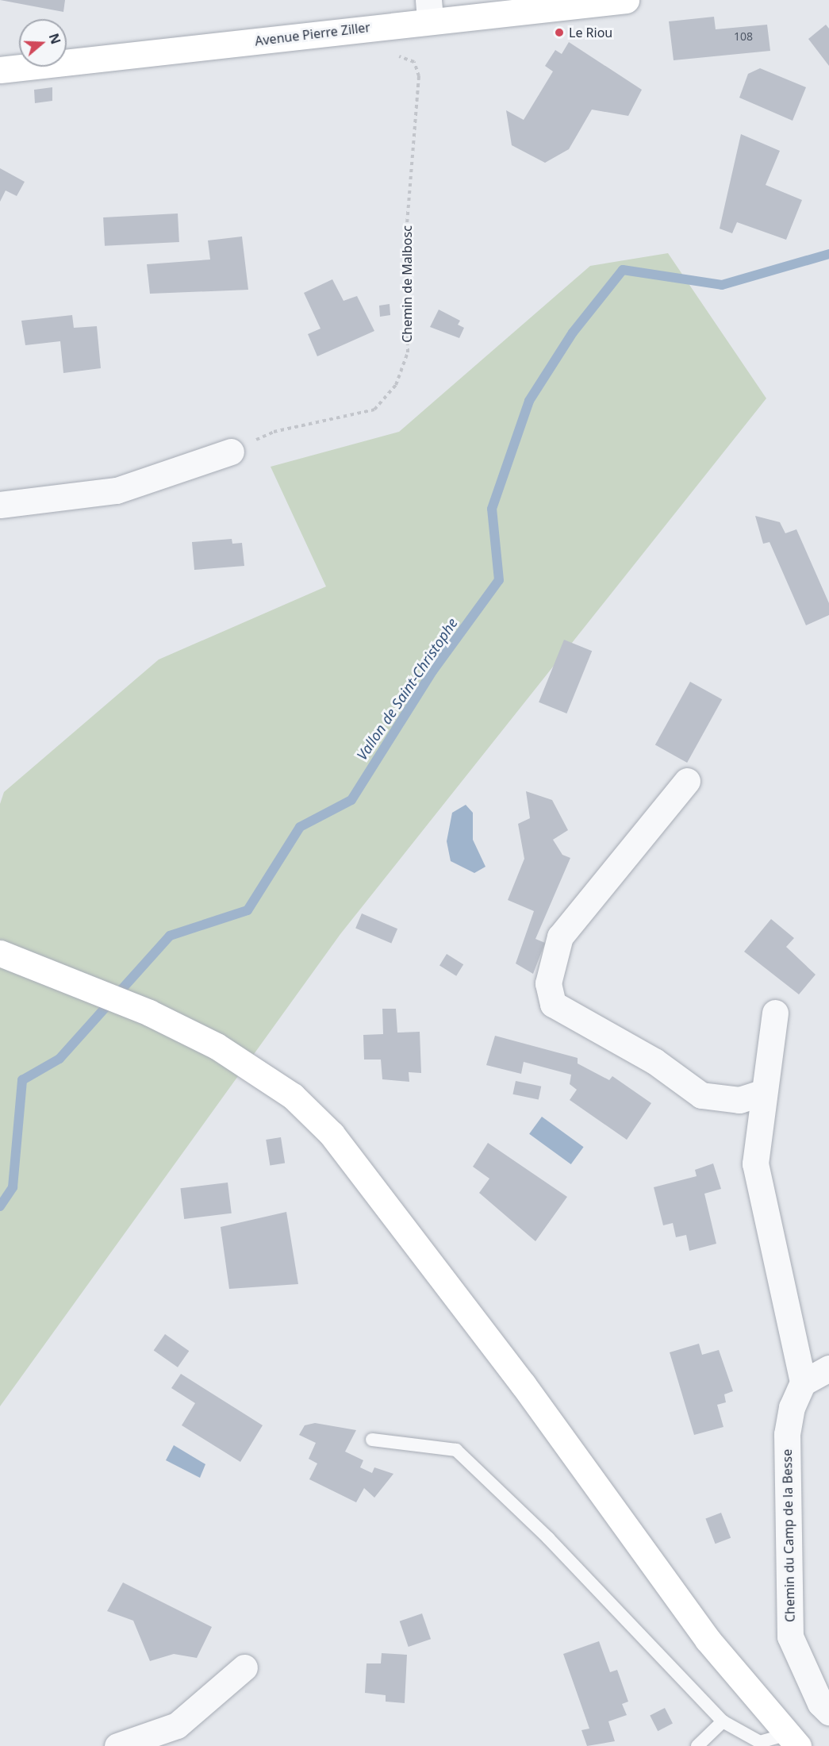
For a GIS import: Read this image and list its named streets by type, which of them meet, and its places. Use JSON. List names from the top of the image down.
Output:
{
  "streets": {
    "main road": ["Avenue Pierre Ziller"],
    "street": ["Chemin du Camp de la Besse"],
    "path": ["Chemin de Malbosc"]
  },
  "water": ["Vallon de Saint-Christophe"],
  "places": ["Le Riou"],
  "house_numbers": ["108"],
  "north": "right"
}
